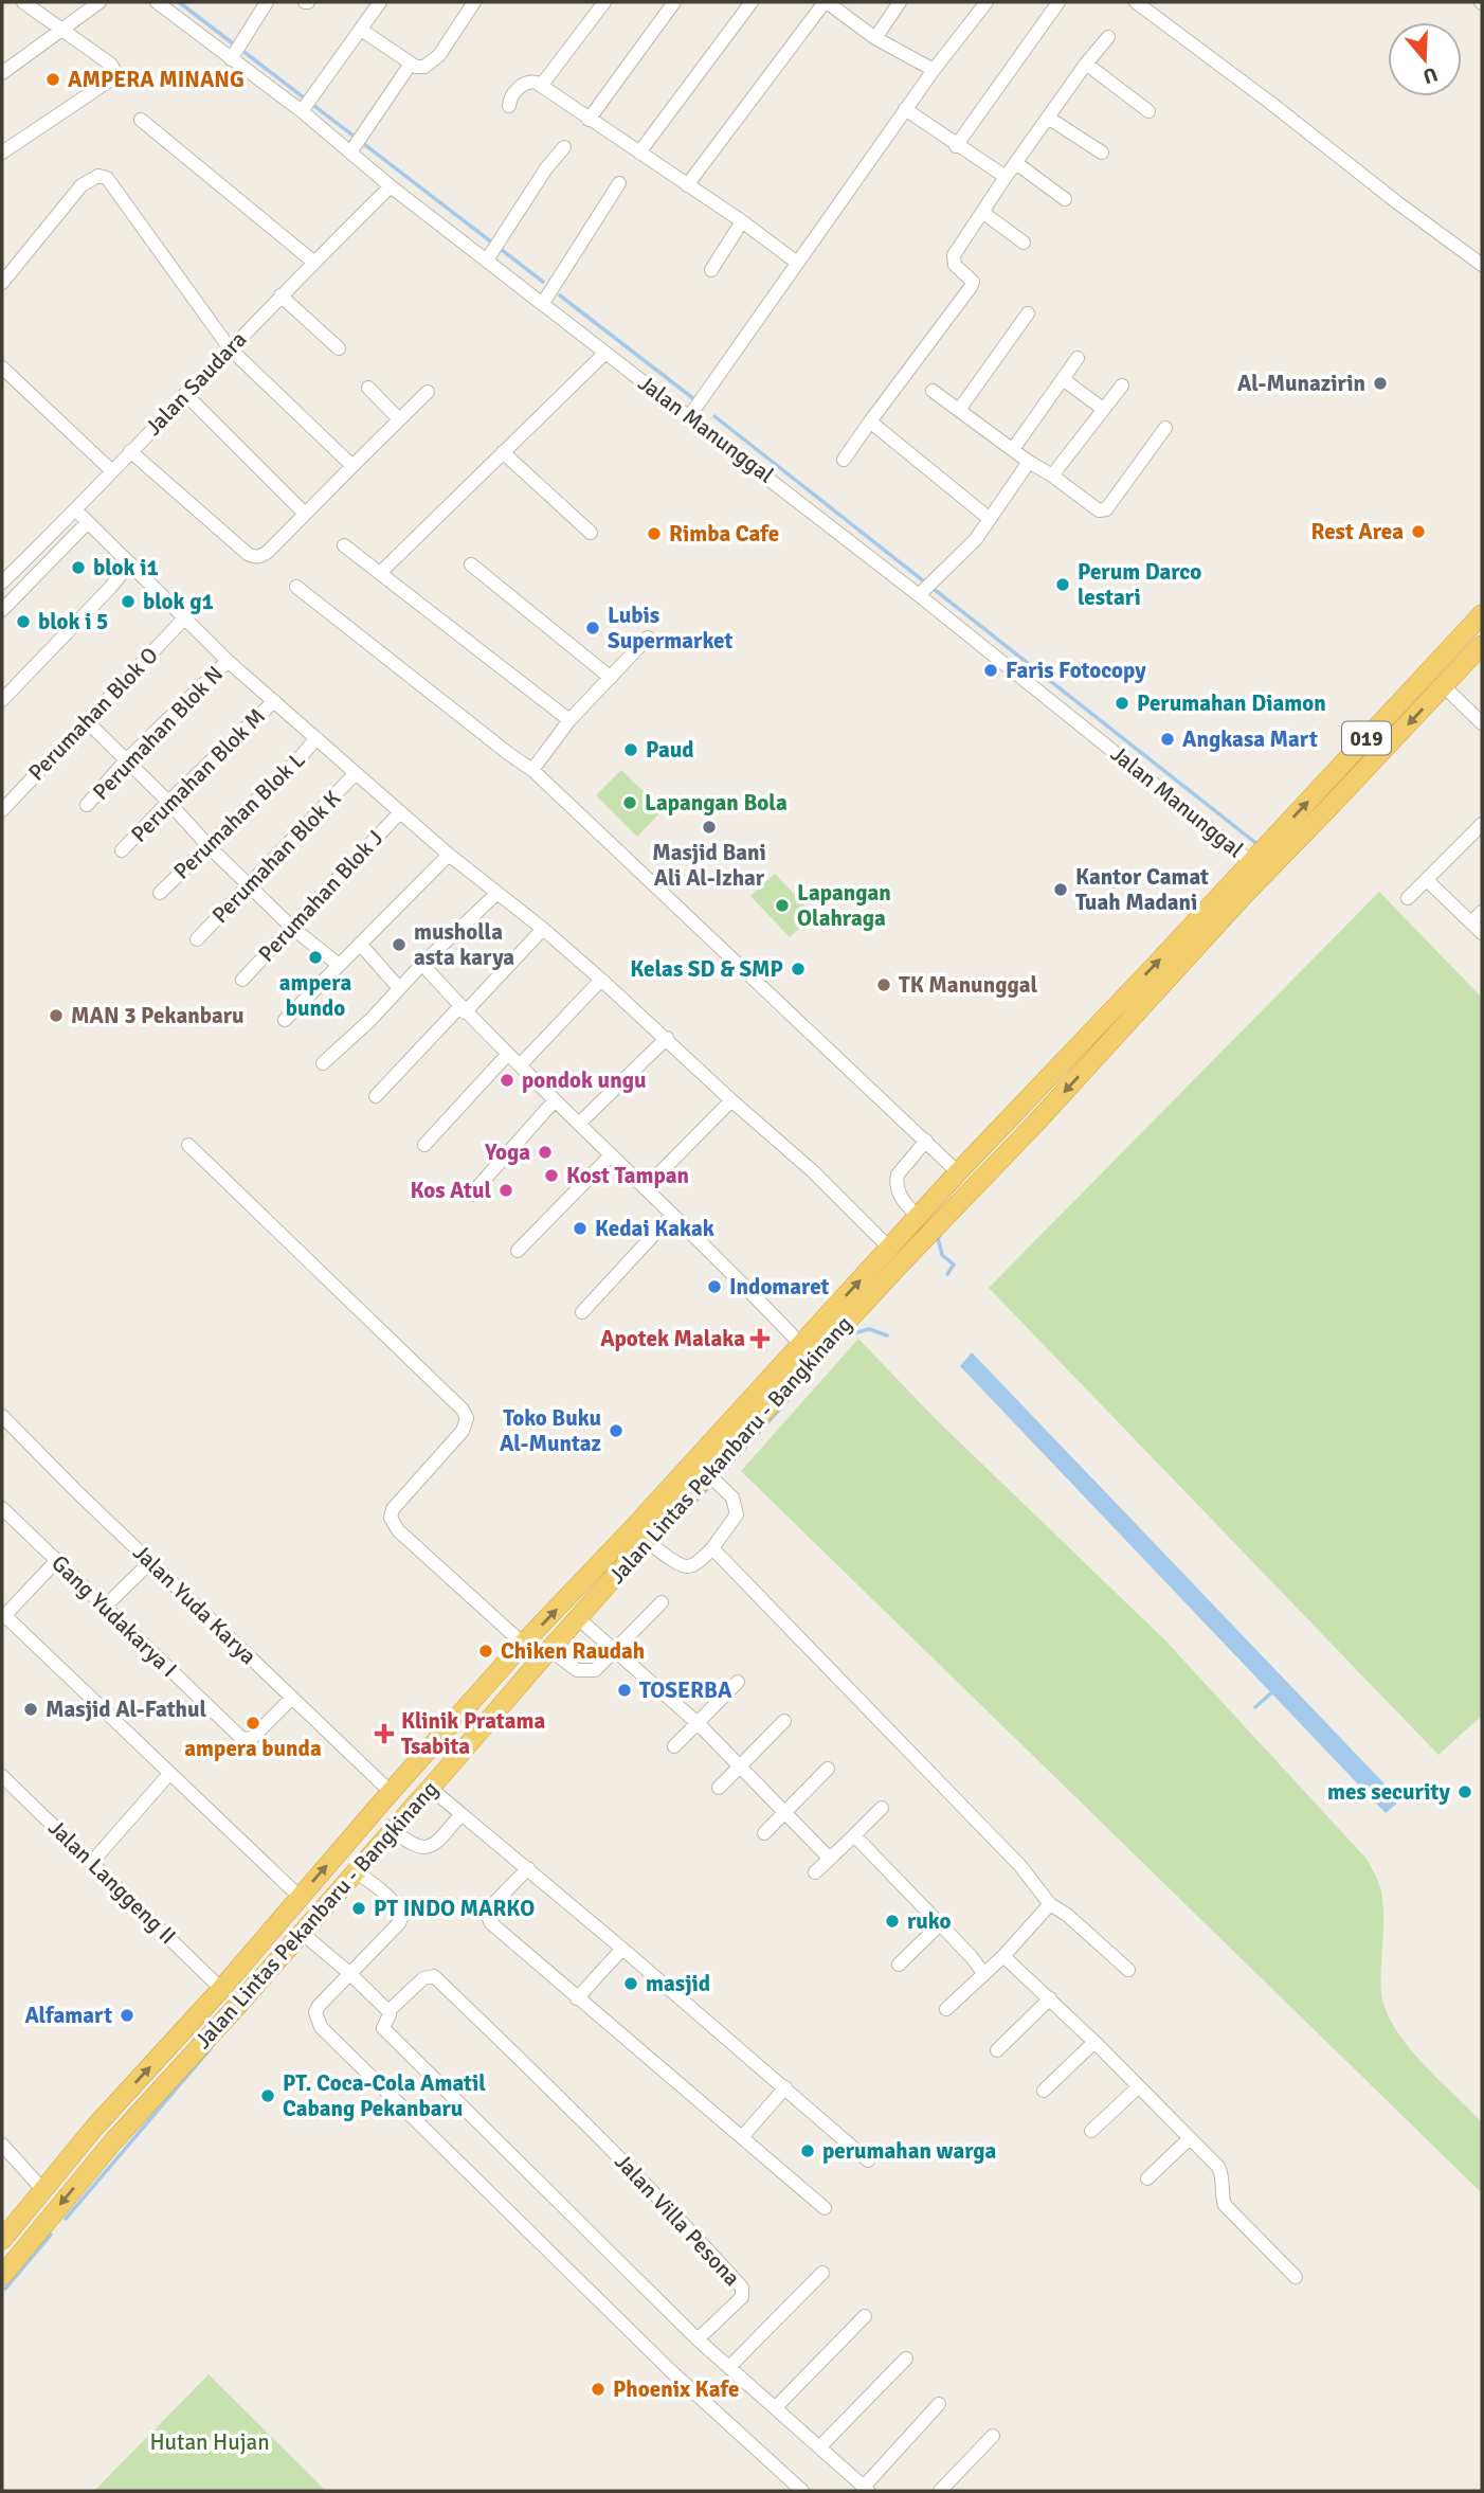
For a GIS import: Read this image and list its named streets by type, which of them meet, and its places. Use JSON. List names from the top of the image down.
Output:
{
  "streets": {
    "highway": ["019", "Jalan Lintas Pekanbaru - Bangkinang"],
    "street": [
      "Jalan Saudara",
      "Jalan Manunggal",
      "Perumahan Blok O",
      "Perumahan Blok N",
      "Perumahan Blok M",
      "Perumahan Blok L",
      "Perumahan Blok K",
      "Perumahan Blok J",
      "Jalan Yuda Karya",
      "Gang Yudakarya I",
      "Jalan Langgeng II",
      "Jalan Villa Pesona"
    ]
  },
  "crossings": [
    ["Jalan Saudara", "Jalan Manunggal"],
    ["Jalan Manunggal", "Jalan Lintas Pekanbaru - Bangkinang"],
    ["Jalan Lintas Pekanbaru - Bangkinang", "Jalan Yuda Karya"],
    ["Jalan Lintas Pekanbaru - Bangkinang", "Jalan Langgeng II"],
    ["Jalan Yuda Karya", "Gang Yudakarya I"]
  ],
  "parks": ["Hutan Hujan"],
  "places": {
    "other": [
      "AMPERA MINANG",
      "Al-Munazirin",
      "Rest Area",
      "Rimba Cafe",
      "blok i1",
      "Perum Darco lestari",
      "blok g1",
      "blok i 5",
      "Lubis Supermarket",
      "Faris Fotocopy",
      "Perumahan Diamon",
      "Angkasa Mart",
      "Paud",
      "Lapangan Bola",
      "Masjid Bani Ali Al-Izhar",
      "Kantor Camat Tuah Madani",
      "Lapangan Olahraga",
      "musholla asta karya",
      "ampera bundo",
      "Kelas SD & SMP",
      "TK Manunggal",
      "MAN 3 Pekanbaru",
      "pondok ungu",
      "Yoga",
      "Kost Tampan",
      "Kos Atul",
      "Kedai Kakak",
      "Indomaret",
      "Toko Buku Al-Muntaz",
      "Chiken Raudah",
      "TOSERBA",
      "Masjid Al-Fathul",
      "ampera bunda",
      "mes security",
      "PT INDO MARKO",
      "ruko",
      "masjid",
      "Alfamart",
      "PT. Coca-Cola Amatil Cabang Pekanbaru",
      "perumahan warga",
      "Phoenix Kafe"
    ],
    "health": ["Apotek Malaka", "Klinik Pratama Tsabita"]
  },
  "north": "bottom"
}
